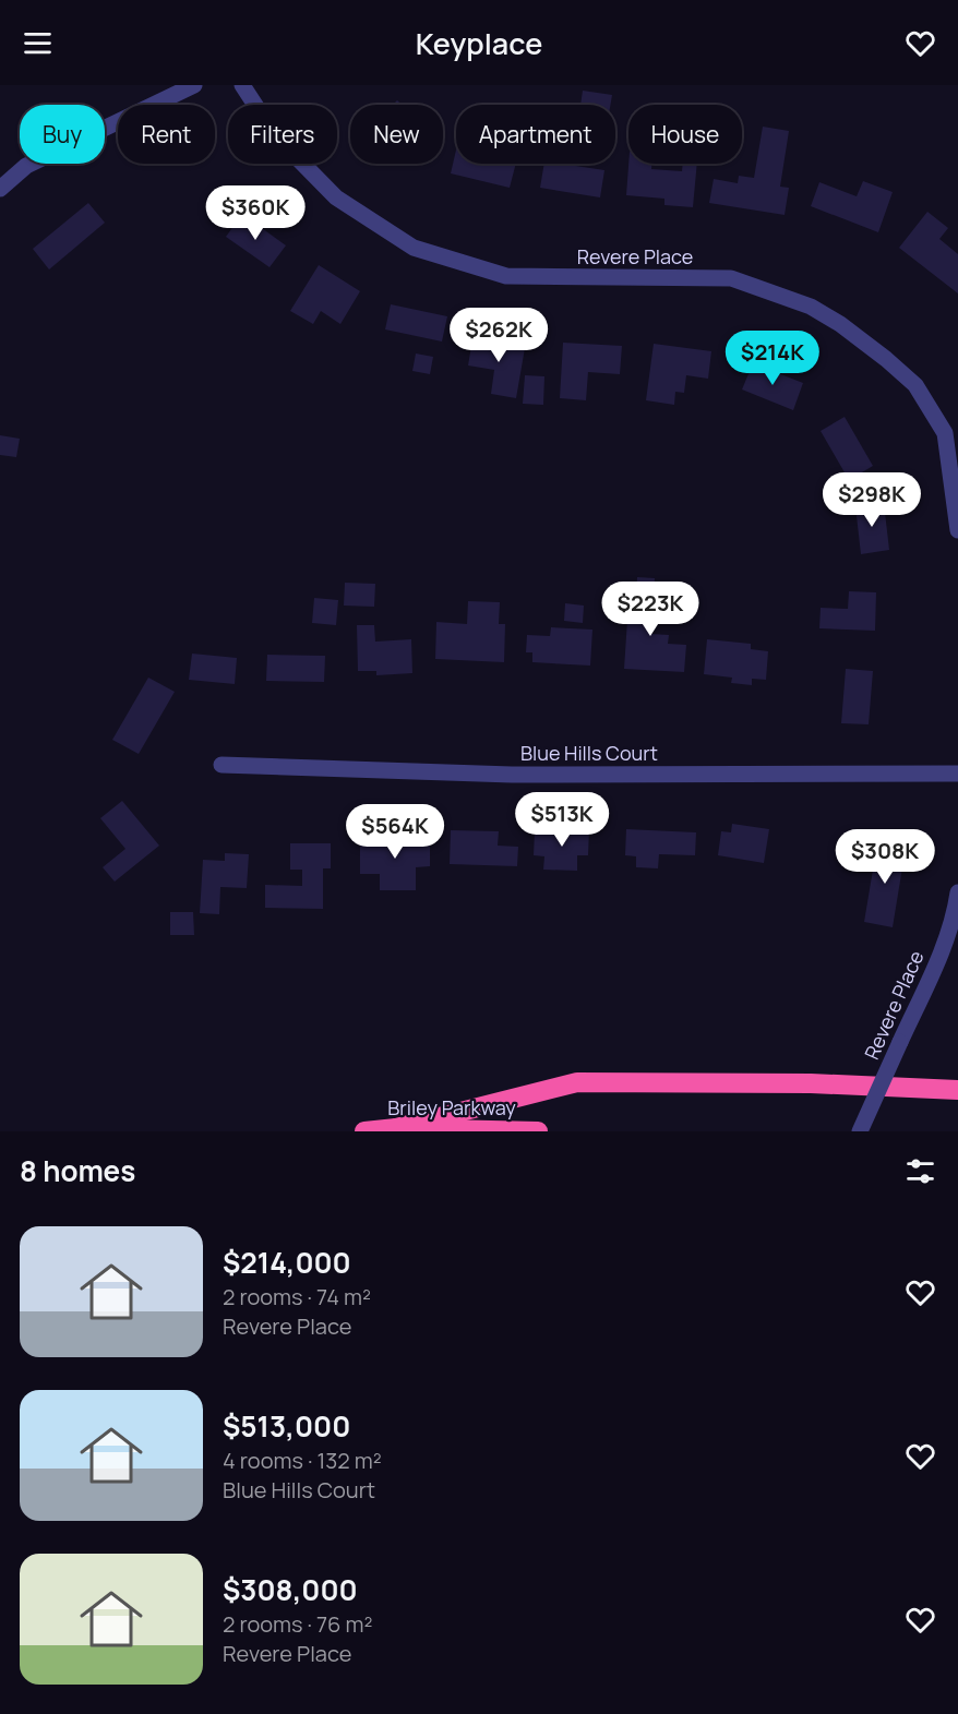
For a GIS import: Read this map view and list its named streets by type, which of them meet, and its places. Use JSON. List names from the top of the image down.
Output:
{
  "streets": {
    "highway": ["Briley Parkway"],
    "street": ["Revere Place", "Blue Hills Court"]
  },
  "page": {
    "header": "Keyplace",
    "chip": [
      "Buy",
      "Rent",
      "Filters",
      "New",
      "Apartment",
      "House"
    ],
    "price": [
      "$360K",
      "$262K",
      "$214K",
      "$298K",
      "$223K",
      "$513K",
      "$564K",
      "$308K"
    ],
    "heading": "8 homes",
    "list": [
      {
        "name": "$214,000",
        "note": "2 rooms · 74 m² · Revere Place"
      },
      {
        "name": "$513,000",
        "note": "4 rooms · 132 m² · Blue Hills Court"
      },
      {
        "name": "$308,000",
        "note": "2 rooms · 76 m² · Revere Place"
      }
    ]
  }
}
